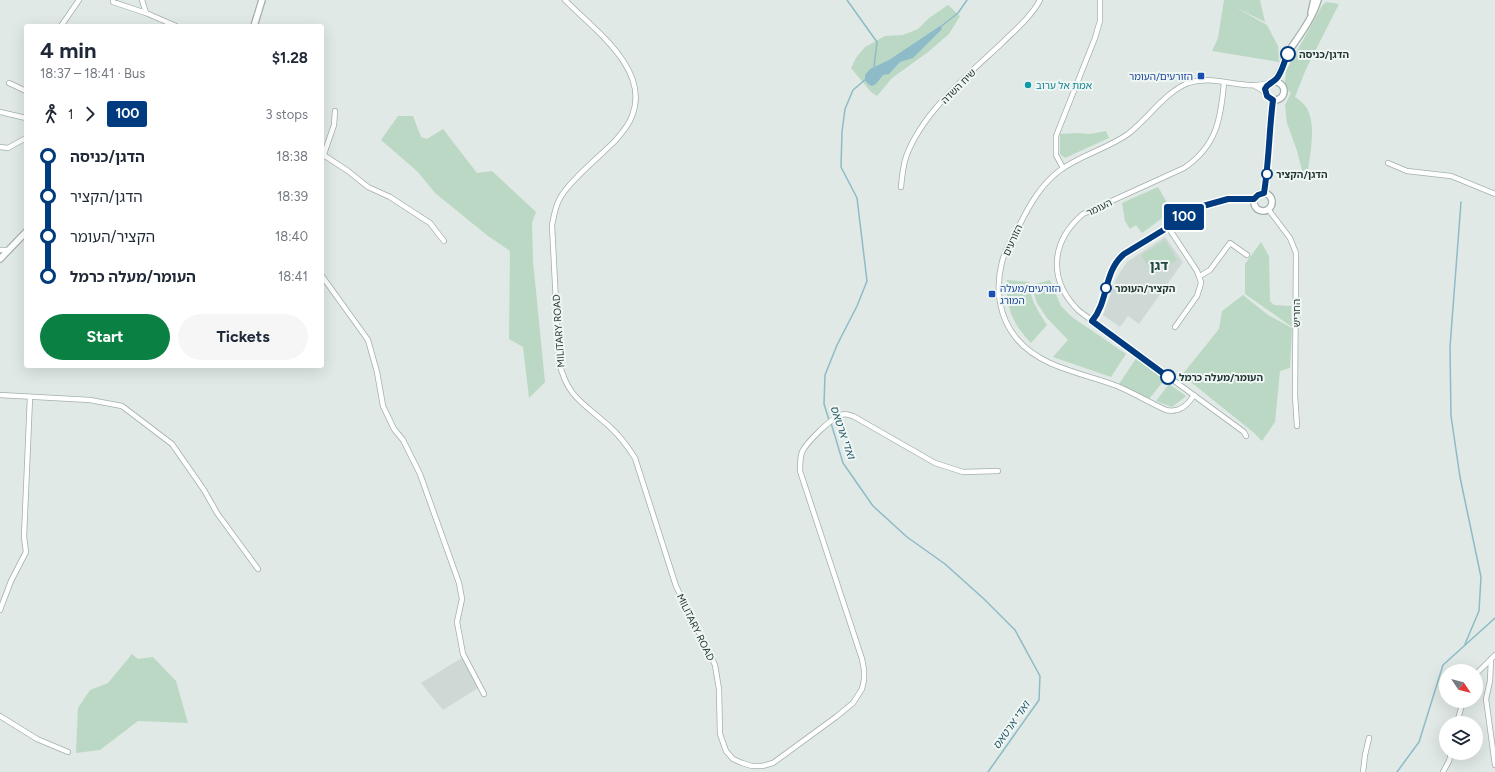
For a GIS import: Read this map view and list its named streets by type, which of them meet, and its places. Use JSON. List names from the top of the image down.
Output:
{
  "streets": {
    "street": [
      "שיח השדה",
      "העומר",
      "הזורעים",
      "החריש",
      "MILITARY ROAD"
    ]
  },
  "crossings": [
    ["העומר", "הזורעים"]
  ],
  "districts": ["דגן"],
  "water": ["ואדי ארטאס"],
  "places": {
    "other": [
      "הדגן/כניסה",
      "אמת אל ערוב",
      "הדגן/הקציר",
      "הקציר/העומר",
      "העומר/מעלה כרמל"
    ],
    "transit": ["הזורעים/העומר", "הזורעים/מעלה המורג"]
  },
  "lines": ["bus line 100"],
  "north": "bottom right",
  "page": {
    "on_map": "100",
    "heading": ["4 min", "18:37 – 18:41 · Bus", "$1.28"],
    "legs": ["1", "100", "3 stops"],
    "list": [
      {
        "name": "הדגן/כניסה",
        "value": "18:38"
      },
      {
        "name": "הדגן/הקציר",
        "value": "18:39"
      },
      {
        "name": "הקציר/העומר",
        "value": "18:40"
      },
      {
        "name": "העומר/מעלה כרמל",
        "value": "18:41"
      }
    ],
    "buttons": ["Start", "Tickets"]
  }
}
